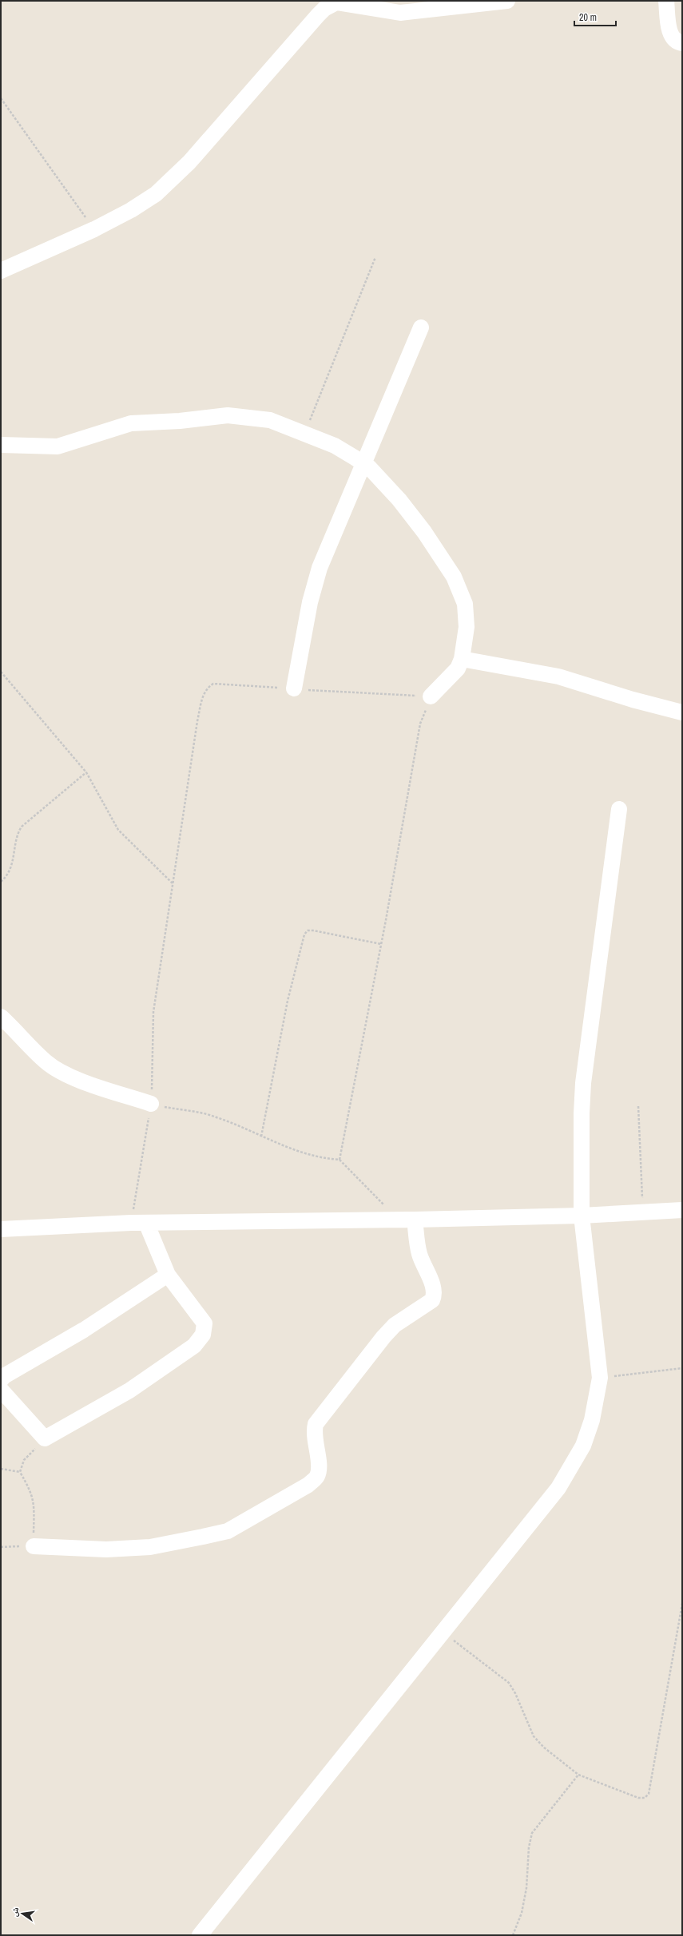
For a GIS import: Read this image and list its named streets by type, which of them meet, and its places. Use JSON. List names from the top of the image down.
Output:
{
  "scale_bar": "20 m",
  "north": "left"
}
